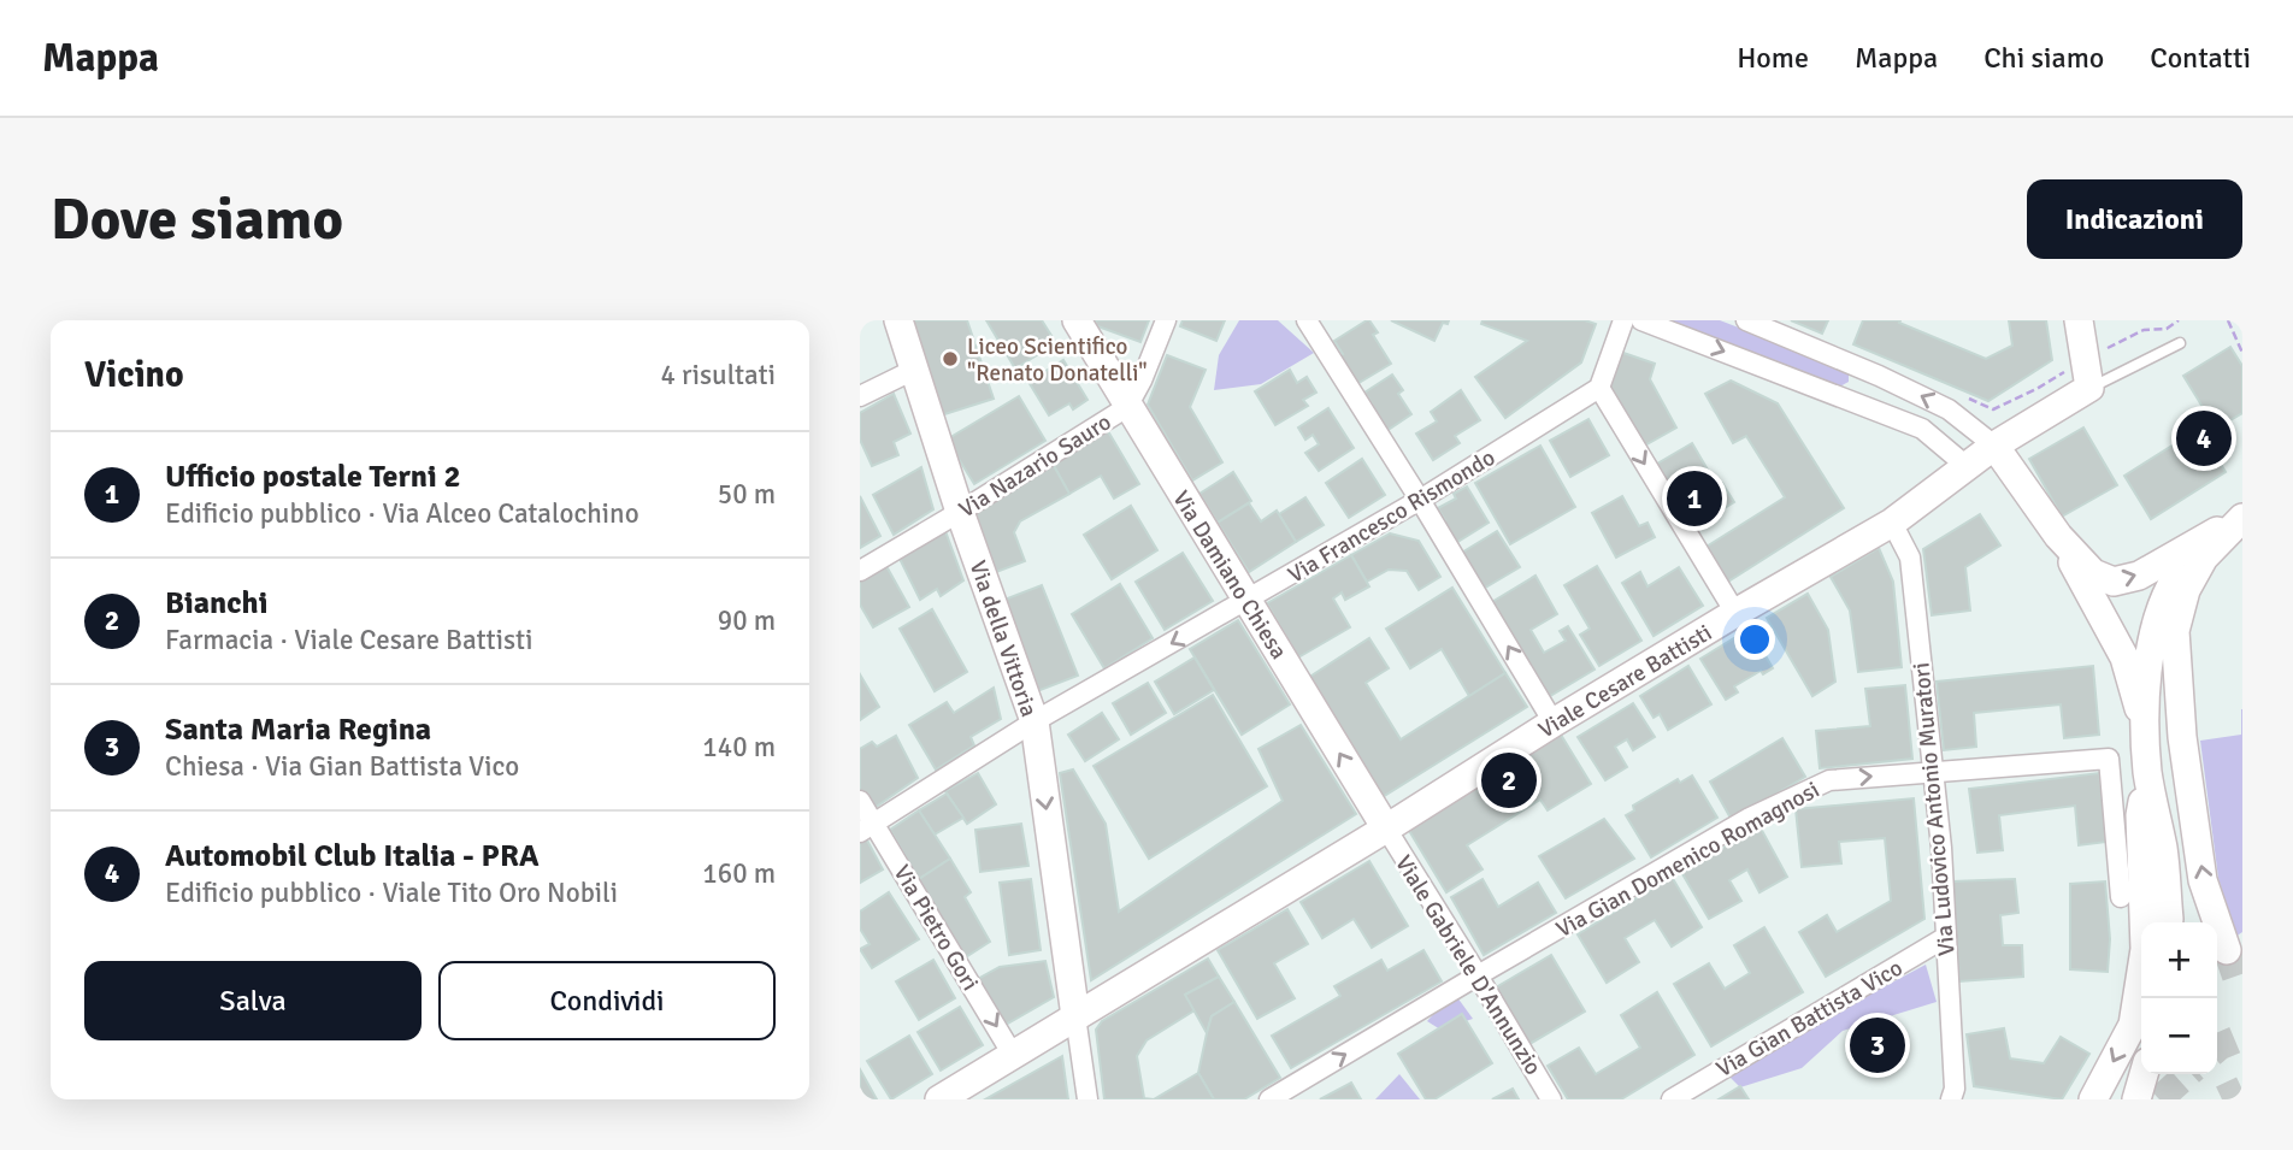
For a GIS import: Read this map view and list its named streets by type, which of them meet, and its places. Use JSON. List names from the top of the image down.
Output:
{
  "streets": {
    "street": [
      "Via Nazario Sauro",
      "Via Francesco Rismondo",
      "Via Damiano Chiesa",
      "Via della Vittoria",
      "Viale Cesare Battisti",
      "Via Ludovico Antonio Muratori",
      "Via Gian Domenico Romagnosi",
      "Via Pietro Gori",
      "Viale Gabriele D'Annunzio",
      "Via Gian Battista Vico"
    ]
  },
  "crossings": [
    ["Via Nazario Sauro", "Via Damiano Chiesa"],
    ["Via Nazario Sauro", "Via della Vittoria"],
    ["Via Francesco Rismondo", "Via Damiano Chiesa"],
    ["Via Francesco Rismondo", "Via della Vittoria"],
    ["Via Francesco Rismondo", "Via Pietro Gori"],
    ["Via Damiano Chiesa", "Viale Cesare Battisti"],
    ["Via Damiano Chiesa", "Viale Gabriele D'Annunzio"],
    ["Via della Vittoria", "Viale Cesare Battisti"],
    ["Viale Cesare Battisti", "Via Ludovico Antonio Muratori"],
    ["Viale Cesare Battisti", "Via Pietro Gori"],
    ["Viale Cesare Battisti", "Viale Gabriele D'Annunzio"],
    ["Via Ludovico Antonio Muratori", "Via Gian Domenico Romagnosi"],
    ["Via Ludovico Antonio Muratori", "Via Gian Battista Vico"],
    ["Via Gian Domenico Romagnosi", "Viale Gabriele D'Annunzio"]
  ],
  "one_way": ["Via della Vittoria", "Via Gian Domenico Romagnosi", "Via Pietro Gori"],
  "places": ["Liceo Scientifico \"Renato Donatelli\""],
  "page": {
    "header": "Mappa",
    "nav": [
      "Home",
      "Mappa",
      "Chi siamo",
      "Contatti"
    ],
    "buttons": [
      "Indicazioni",
      ["Salva", "Condividi"]
    ],
    "title": "Dove siamo",
    "heading": ["Vicino", "4 risultati"],
    "pins": [
      "4",
      "1",
      "2",
      "3"
    ],
    "list": [
      {
        "mark": "1",
        "name": "Ufficio postale Terni 2",
        "note": "Edificio pubblico · Via Alceo Catalochino",
        "value": "50 m"
      },
      {
        "mark": "2",
        "name": "Bianchi",
        "note": "Farmacia · Viale Cesare Battisti",
        "value": "90 m"
      },
      {
        "mark": "3",
        "name": "Santa Maria Regina",
        "note": "Chiesa · Via Gian Battista Vico",
        "value": "140 m"
      },
      {
        "mark": "4",
        "name": "Automobil Club Italia - PRA",
        "note": "Edificio pubblico · Viale Tito Oro Nobili",
        "value": "160 m"
      }
    ],
    "map_buttons": ["+", "−"]
  }
}
